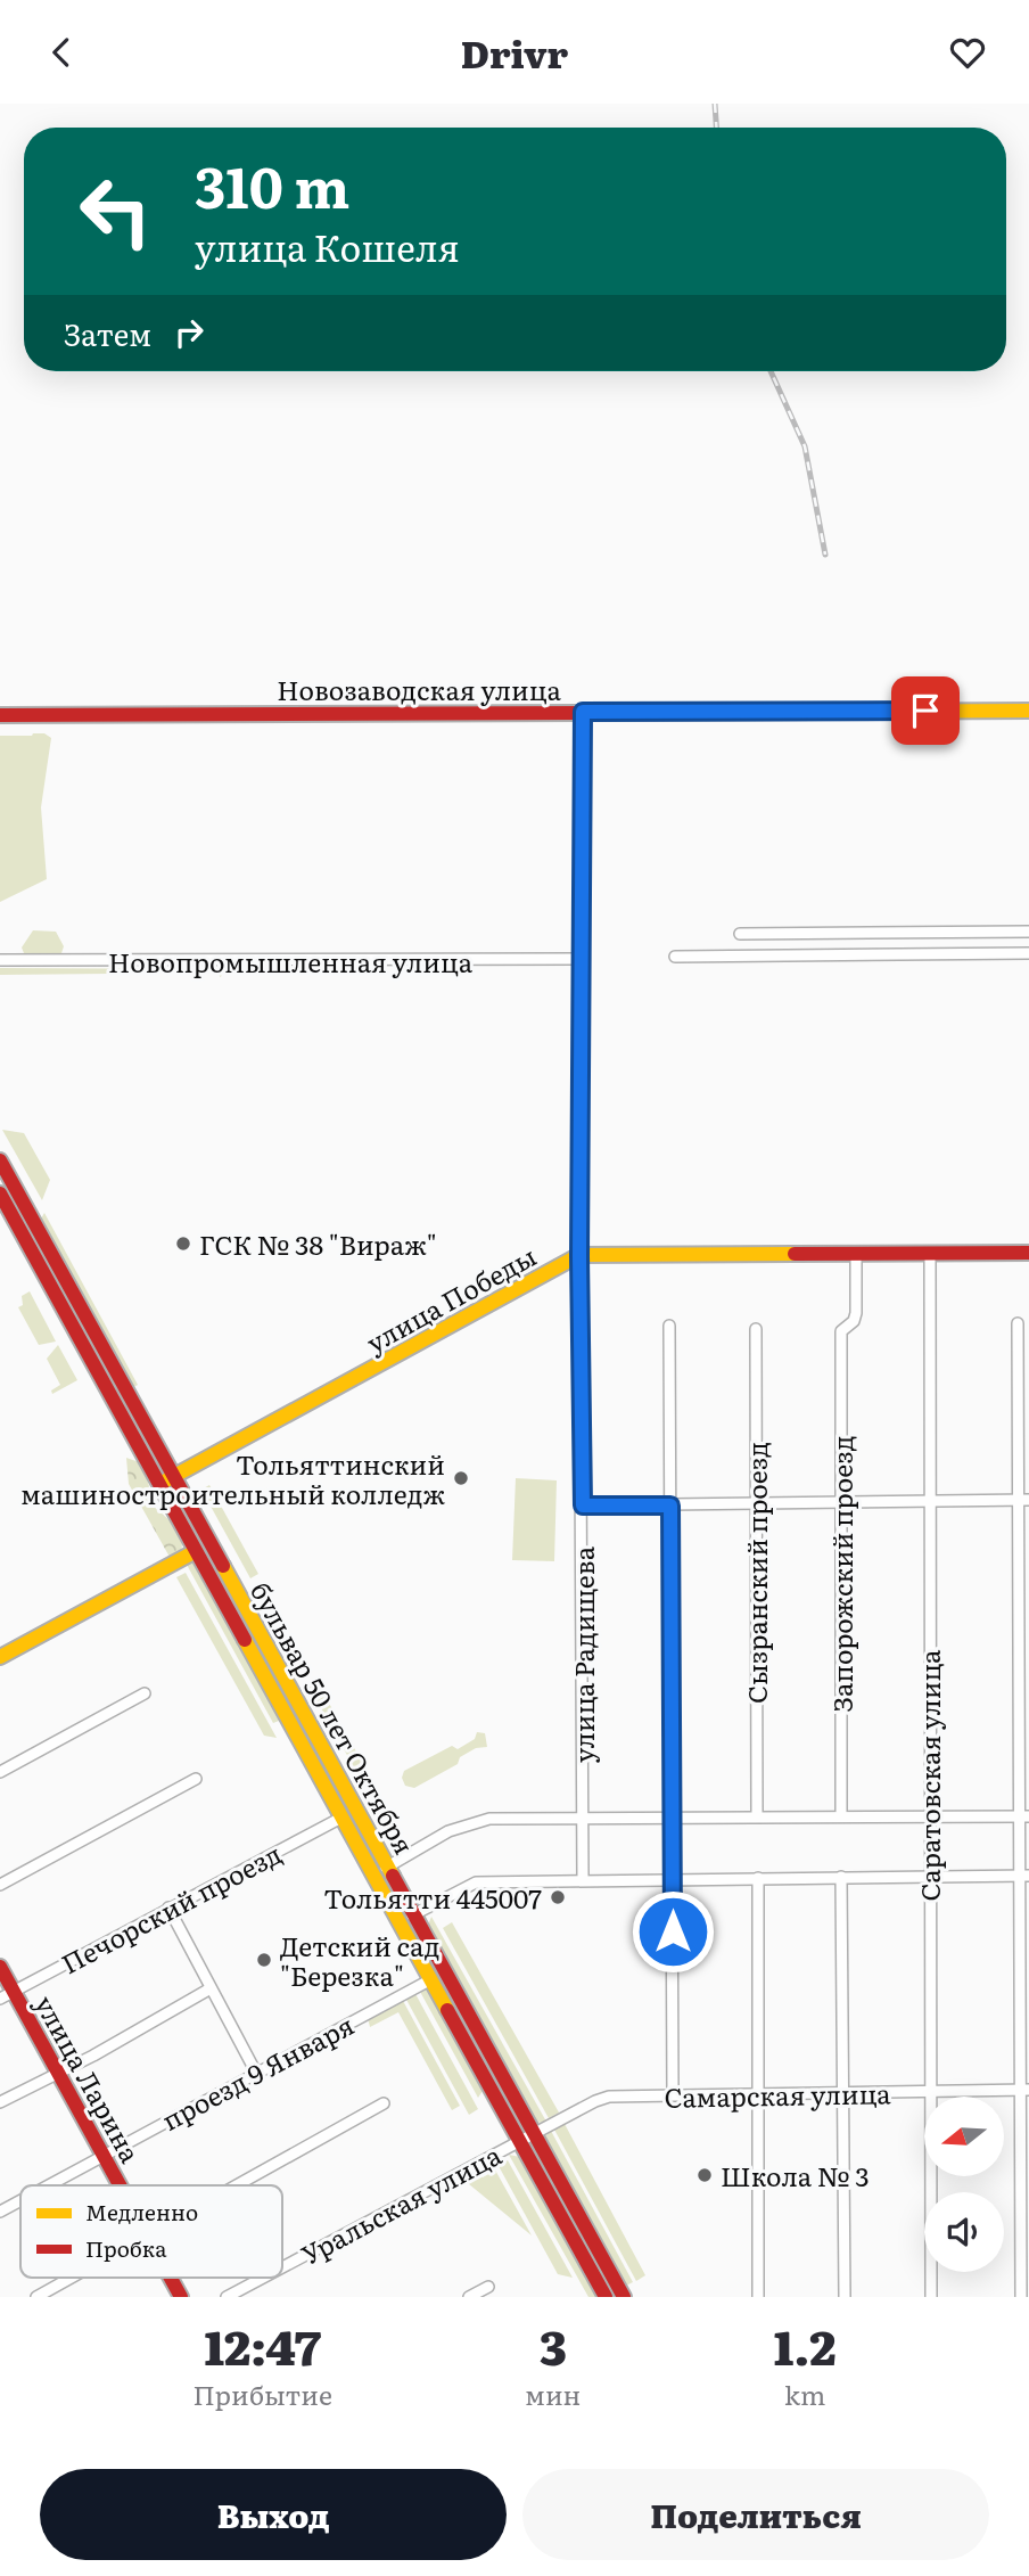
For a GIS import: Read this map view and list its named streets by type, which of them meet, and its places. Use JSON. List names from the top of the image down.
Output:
{
  "streets": {
    "main road": [
      "Новозаводская улица",
      "улица Победы",
      "бульвар 50 лет Октября",
      "улица Ларина"
    ],
    "street": [
      "Новопромышленная улица",
      "Сызранский проезд",
      "Запорожский проезд",
      "улица Радищева",
      "Саратовская улица",
      "Печорский проезд",
      "проезд 9 Января",
      "Самарская улица",
      "Уральская улица"
    ]
  },
  "crossings": [
    ["Новозаводская улица", "улица Радищева"],
    ["Новопромышленная улица", "улица Радищева"],
    ["улица Победы", "Запорожский проезд"],
    ["улица Победы", "улица Радищева"],
    ["улица Победы", "бульвар 50 лет Октября"],
    ["улица Победы", "Саратовская улица"],
    ["бульвар 50 лет Октября", "Печорский проезд"],
    ["бульвар 50 лет Октября", "проезд 9 Января"],
    ["бульвар 50 лет Октября", "Самарская улица"],
    ["бульвар 50 лет Октября", "Уральская улица"],
    ["Саратовская улица", "Самарская улица"],
    ["Печорский проезд", "улица Ларина"],
    ["проезд 9 Января", "улица Ларина"],
    ["Самарская улица", "Уральская улица"]
  ],
  "places": [
    "ГСК № 38 \"Вираж\"",
    "Тольяттинский машиностроительный колледж",
    "Тольятти 445007",
    "Детский сад \"Березка\"",
    "Школа № 3"
  ],
  "legend": ["Медленно", "Пробка"],
  "north": "left",
  "page": {
    "header": "Drivr",
    "turn": ["310 m", "улица Кошеля"],
    "then": "Затем",
    "eta": [
      "12:47",
      "Прибытие",
      "3",
      "мин",
      "1.2",
      "km"
    ],
    "buttons": ["Выход", "Поделиться"]
  }
}
